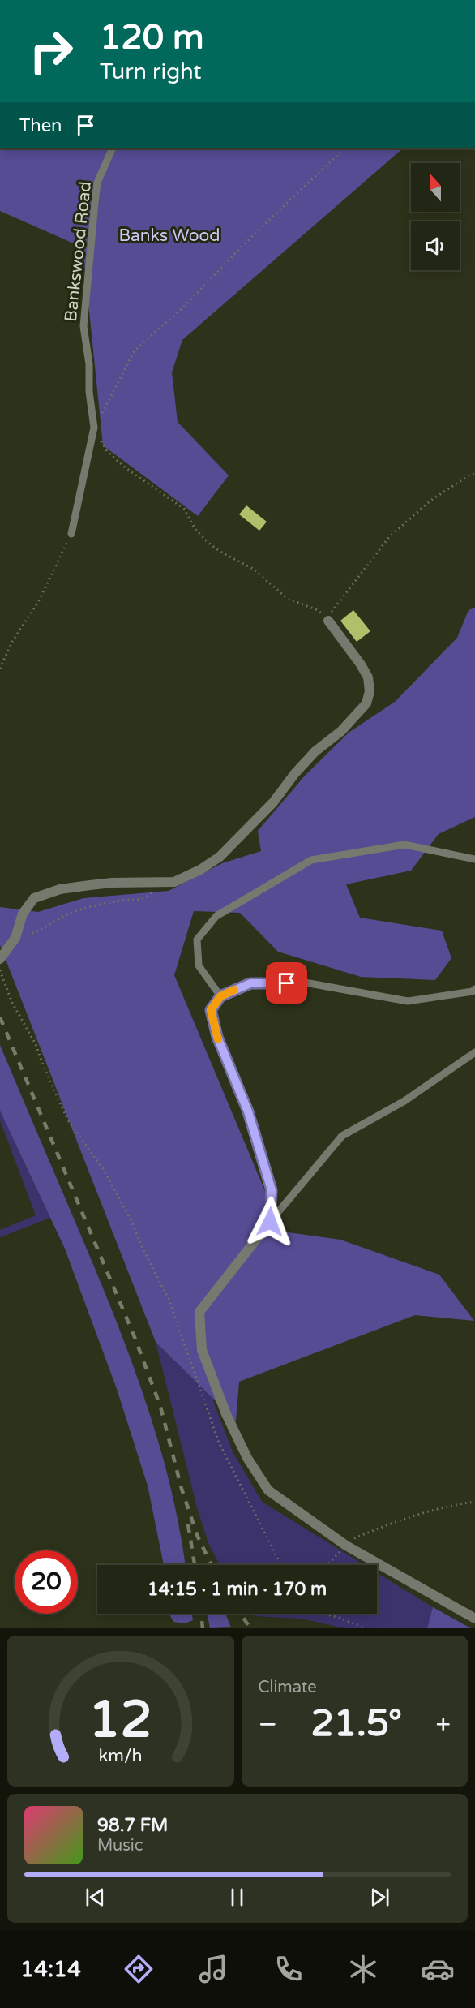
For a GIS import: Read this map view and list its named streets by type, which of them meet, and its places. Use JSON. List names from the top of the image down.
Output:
{
  "streets": {
    "lane": ["Bankswood Road"]
  },
  "parks": ["Banks Wood"],
  "north": "top",
  "page": {
    "turn": ["120 m", "Turn right"],
    "then": "Then",
    "limit": "20",
    "trip": "14:15 · 1 min · 170 m",
    "tile": "Climate",
    "heat": ["−", "21.5°", "+"],
    "song": ["98.7 FM", "Music"],
    "tabs": "14:14",
    "gauge": ["12", "km/h"]
  }
}
